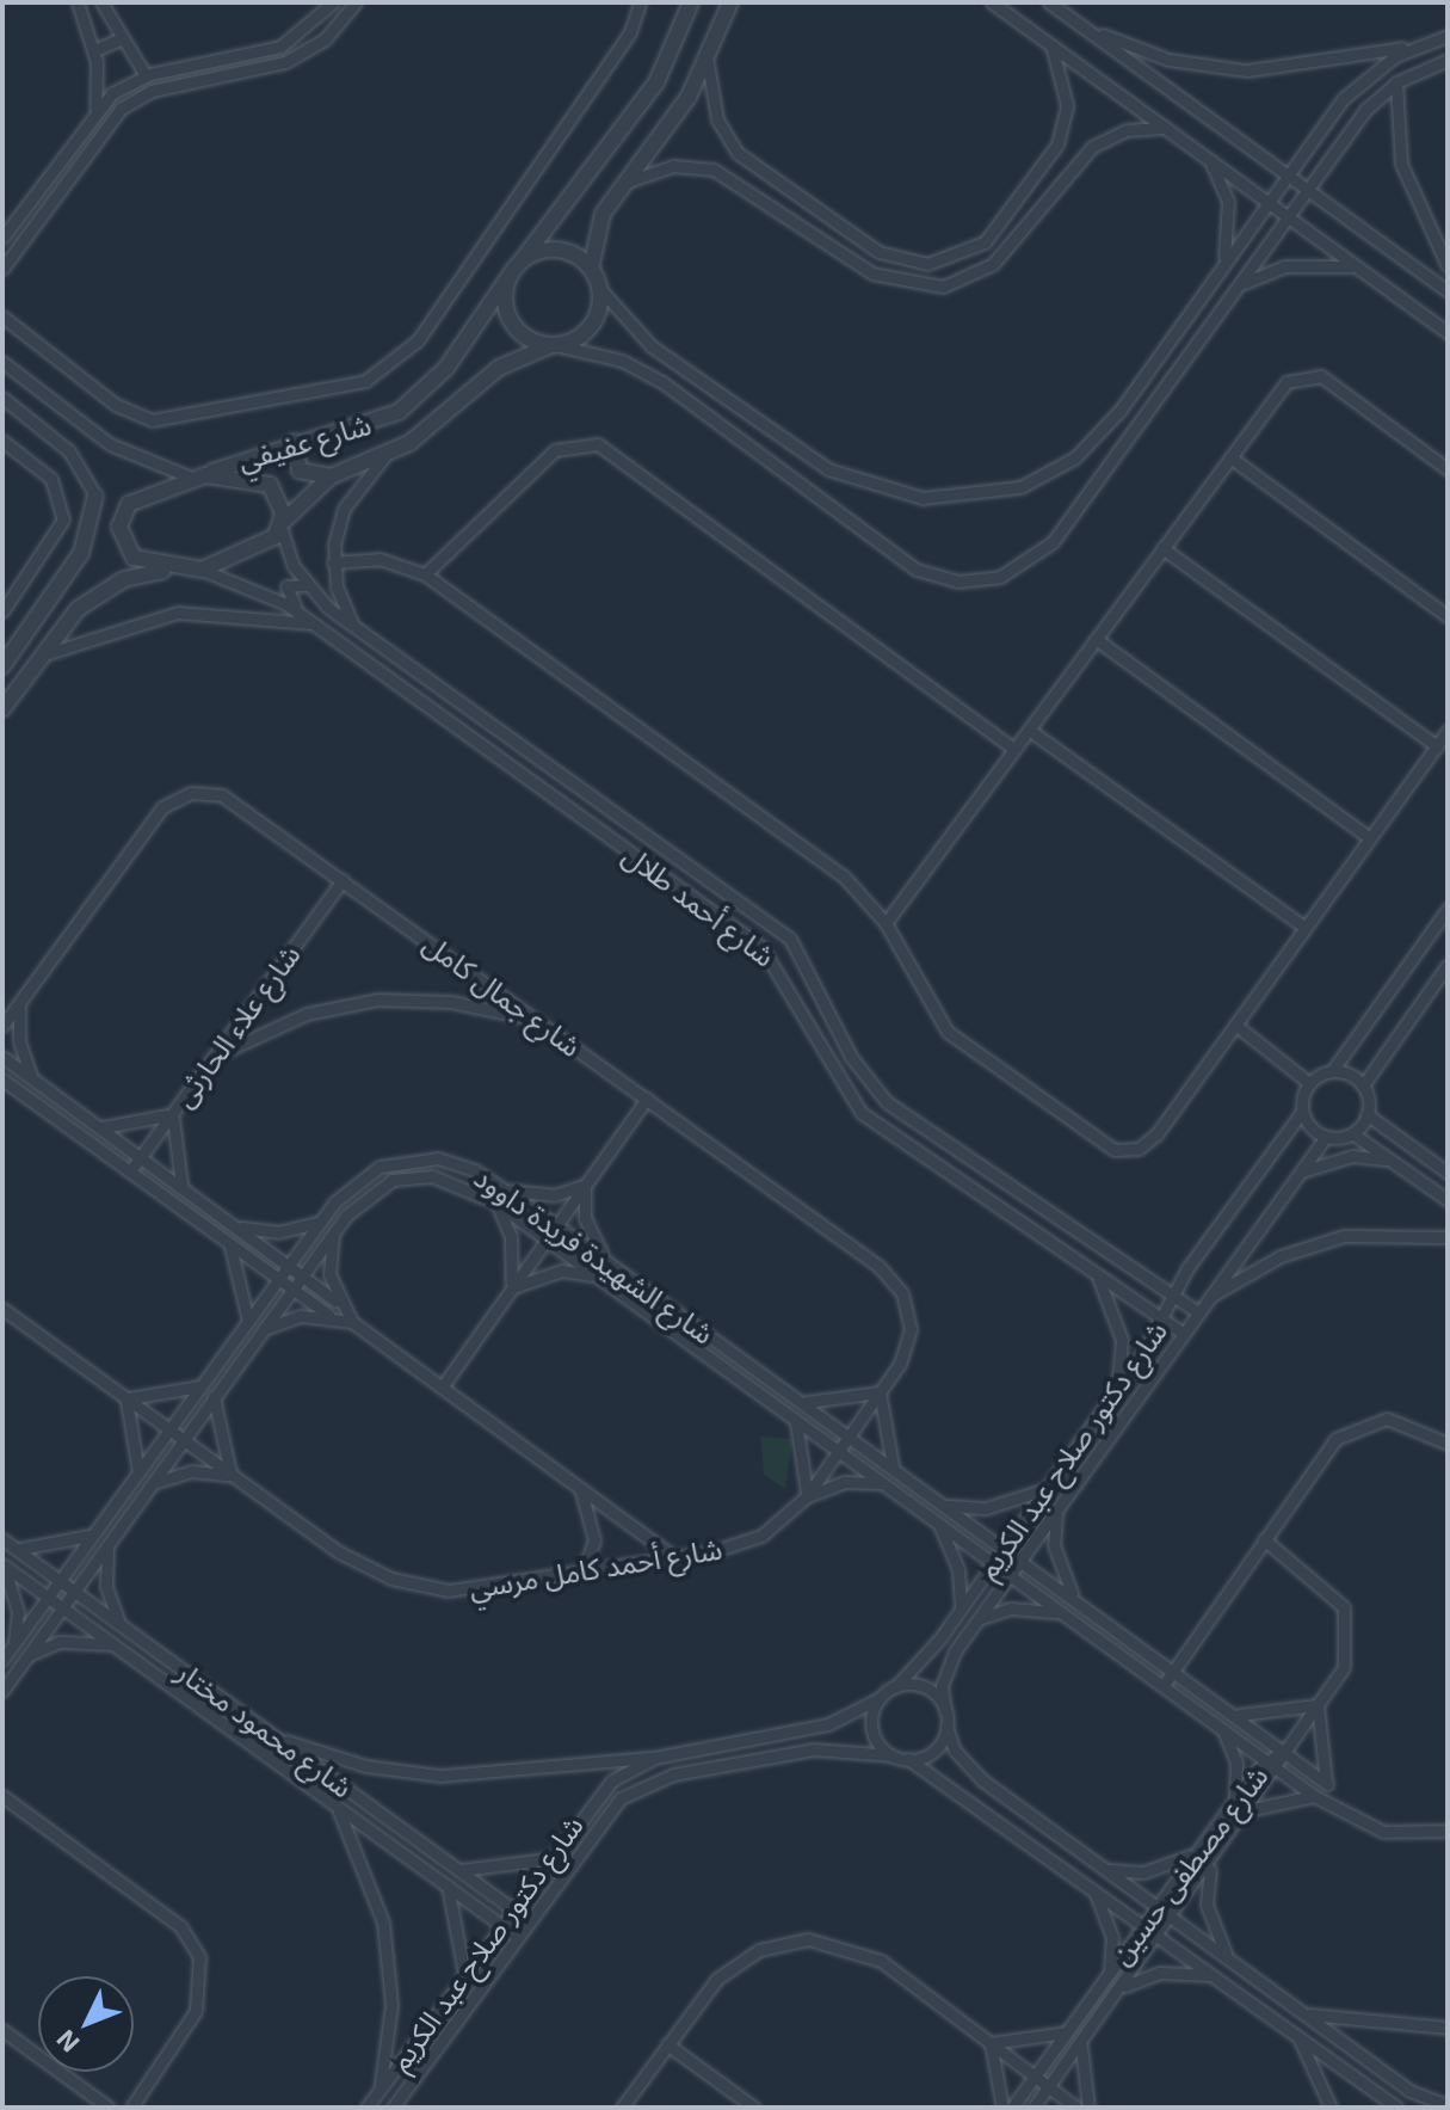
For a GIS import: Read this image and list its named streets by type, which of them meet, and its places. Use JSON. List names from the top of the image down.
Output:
{
  "streets": {
    "street": [
      "شارع عفيفي",
      "شارع أحمد طلال",
      "شارع جمال كامل",
      "شارع علاء الحارثى",
      "شارع الشهيدة فريدة داوود",
      "شارع دكتور صلاح عبد الكريم",
      "شارع أحمد كامل مرسي",
      "شارع محمود مختار",
      "شارع مصطفى حسين"
    ]
  },
  "crossings": [
    ["شارع عفيفي", "شارع أحمد طلال"],
    ["شارع أحمد طلال", "شارع دكتور صلاح عبد الكريم"],
    ["شارع جمال كامل", "شارع علاء الحارثى"],
    ["شارع جمال كامل", "شارع الشهيدة فريدة داوود"],
    ["شارع جمال كامل", "شارع أحمد كامل مرسي"],
    ["شارع الشهيدة فريدة داوود", "شارع دكتور صلاح عبد الكريم"],
    ["شارع الشهيدة فريدة داوود", "شارع أحمد كامل مرسي"],
    ["شارع الشهيدة فريدة داوود", "شارع محمود مختار"],
    ["شارع الشهيدة فريدة داوود", "شارع مصطفى حسين"],
    ["شارع دكتور صلاح عبد الكريم", "شارع محمود مختار"],
    ["شارع دكتور صلاح عبد الكريم", "شارع مصطفى حسين"]
  ],
  "north": "bottom left"
}
